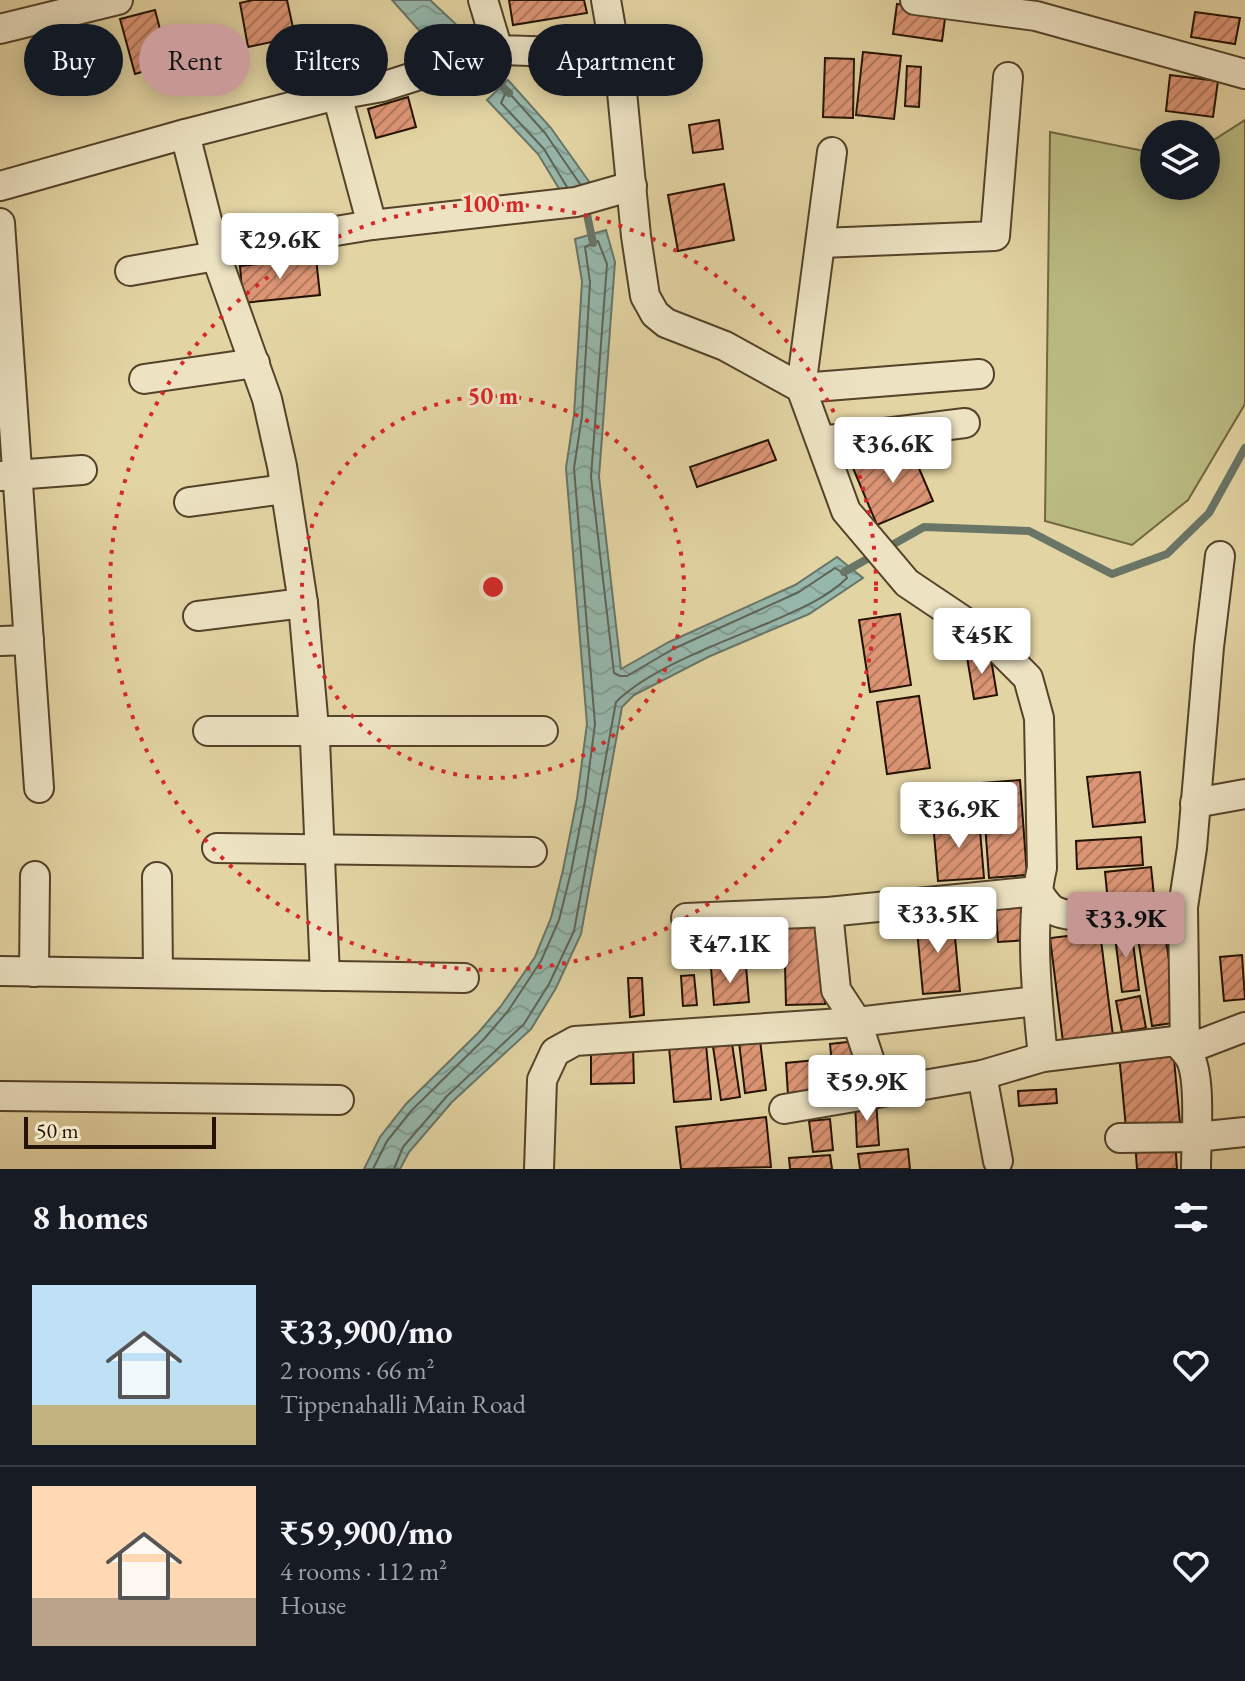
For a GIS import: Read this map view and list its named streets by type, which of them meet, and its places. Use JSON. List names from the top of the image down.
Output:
{
  "scale_bar": "50 m",
  "page": {
    "chip": [
      "Buy",
      "Rent",
      "Filters",
      "New",
      "Apartment"
    ],
    "price": [
      "₹29.6K",
      "₹36.6K",
      "₹45K",
      "₹36.9K",
      "₹33.5K",
      "₹33.9K",
      "₹47.1K",
      "₹59.9K"
    ],
    "scale": "50 m",
    "heading": "8 homes",
    "list": [
      {
        "name": "₹33,900/mo",
        "note": "2 rooms · 66 m² · Tippenahalli Main Road"
      },
      {
        "name": "₹59,900/mo",
        "note": "4 rooms · 112 m² · House"
      }
    ]
  },
  "rings": ["100 m", "50 m"]
}
